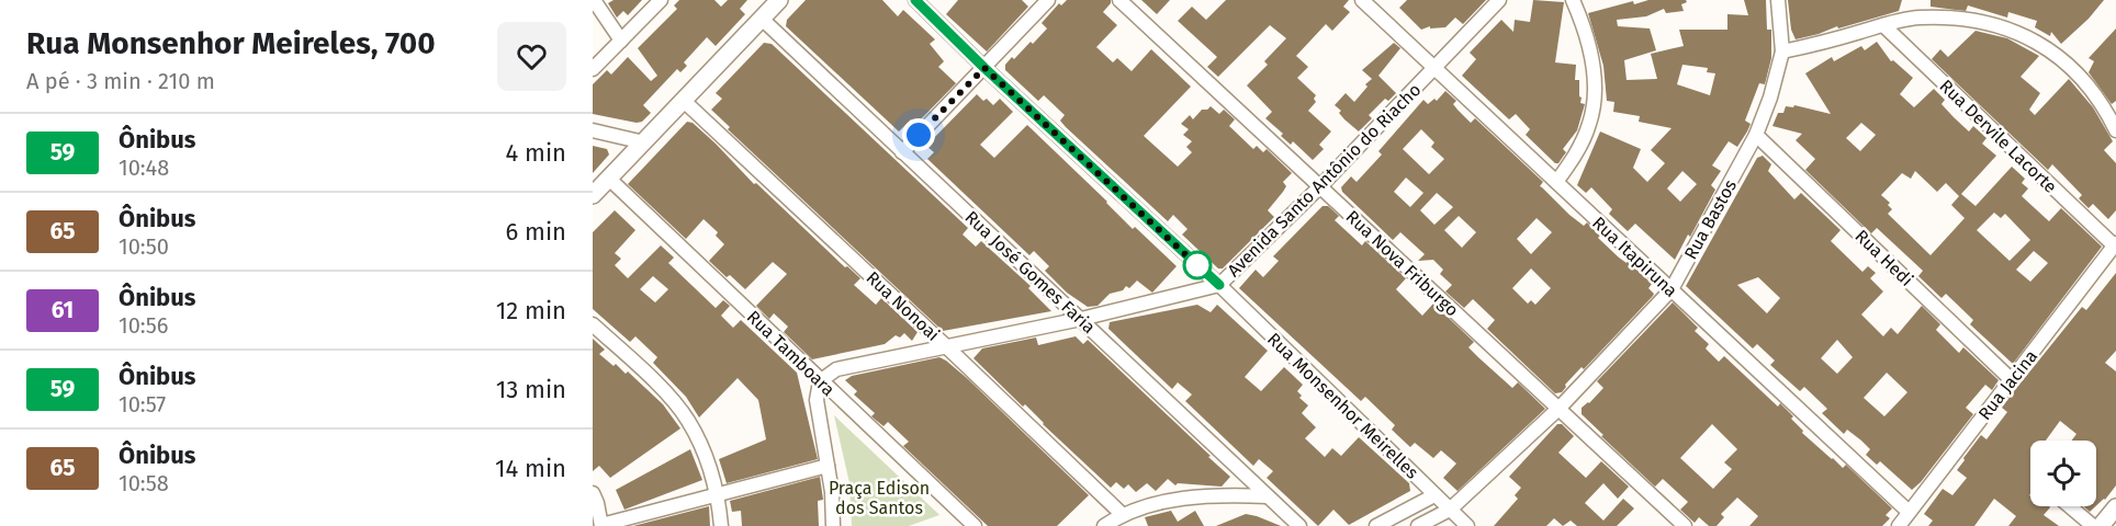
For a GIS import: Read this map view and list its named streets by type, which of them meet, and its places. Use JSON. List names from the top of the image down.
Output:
{
  "streets": {
    "street": [
      "Rua Dervile Lacorte",
      "Avenida Santo Antônio do Riacho",
      "Rua Bastos",
      "Rua Itapiruna",
      "Rua Hedi",
      "Rua Nova Friburgo",
      "Rua José Gomes Faria",
      "Rua Nonoai",
      "Rua Tamboara",
      "Rua Jacina",
      "Rua Monsenhor Meirelles"
    ]
  },
  "crossings": [
    ["Rua Dervile Lacorte", "Rua Jacina"],
    ["Avenida Santo Antônio do Riacho", "Rua Itapiruna"],
    ["Avenida Santo Antônio do Riacho", "Rua Nova Friburgo"],
    ["Avenida Santo Antônio do Riacho", "Rua José Gomes Faria"],
    ["Avenida Santo Antônio do Riacho", "Rua Nonoai"],
    ["Avenida Santo Antônio do Riacho", "Rua Tamboara"],
    ["Avenida Santo Antônio do Riacho", "Rua Monsenhor Meirelles"],
    ["Rua Bastos", "Rua Itapiruna"],
    ["Rua Bastos", "Rua Hedi"],
    ["Rua Bastos", "Rua Nova Friburgo"],
    ["Rua Bastos", "Rua Monsenhor Meirelles"],
    ["Rua Itapiruna", "Rua Jacina"],
    ["Rua Hedi", "Rua Jacina"]
  ],
  "parks": ["Praça Edison dos Santos"],
  "lines": ["bus line 59"],
  "page": {
    "heading": ["Rua Monsenhor Meireles, 700", "A pé · 3 min · 210 m"],
    "list": [
      {
        "mark": "59",
        "name": "Ônibus",
        "note": "10:48",
        "value": "4 min"
      },
      {
        "mark": "65",
        "name": "Ônibus",
        "note": "10:50",
        "value": "6 min"
      },
      {
        "mark": "61",
        "name": "Ônibus",
        "note": "10:56",
        "value": "12 min"
      },
      {
        "mark": "59",
        "name": "Ônibus",
        "note": "10:57",
        "value": "13 min"
      },
      {
        "mark": "65",
        "name": "Ônibus",
        "note": "10:58",
        "value": "14 min"
      }
    ]
  }
}
